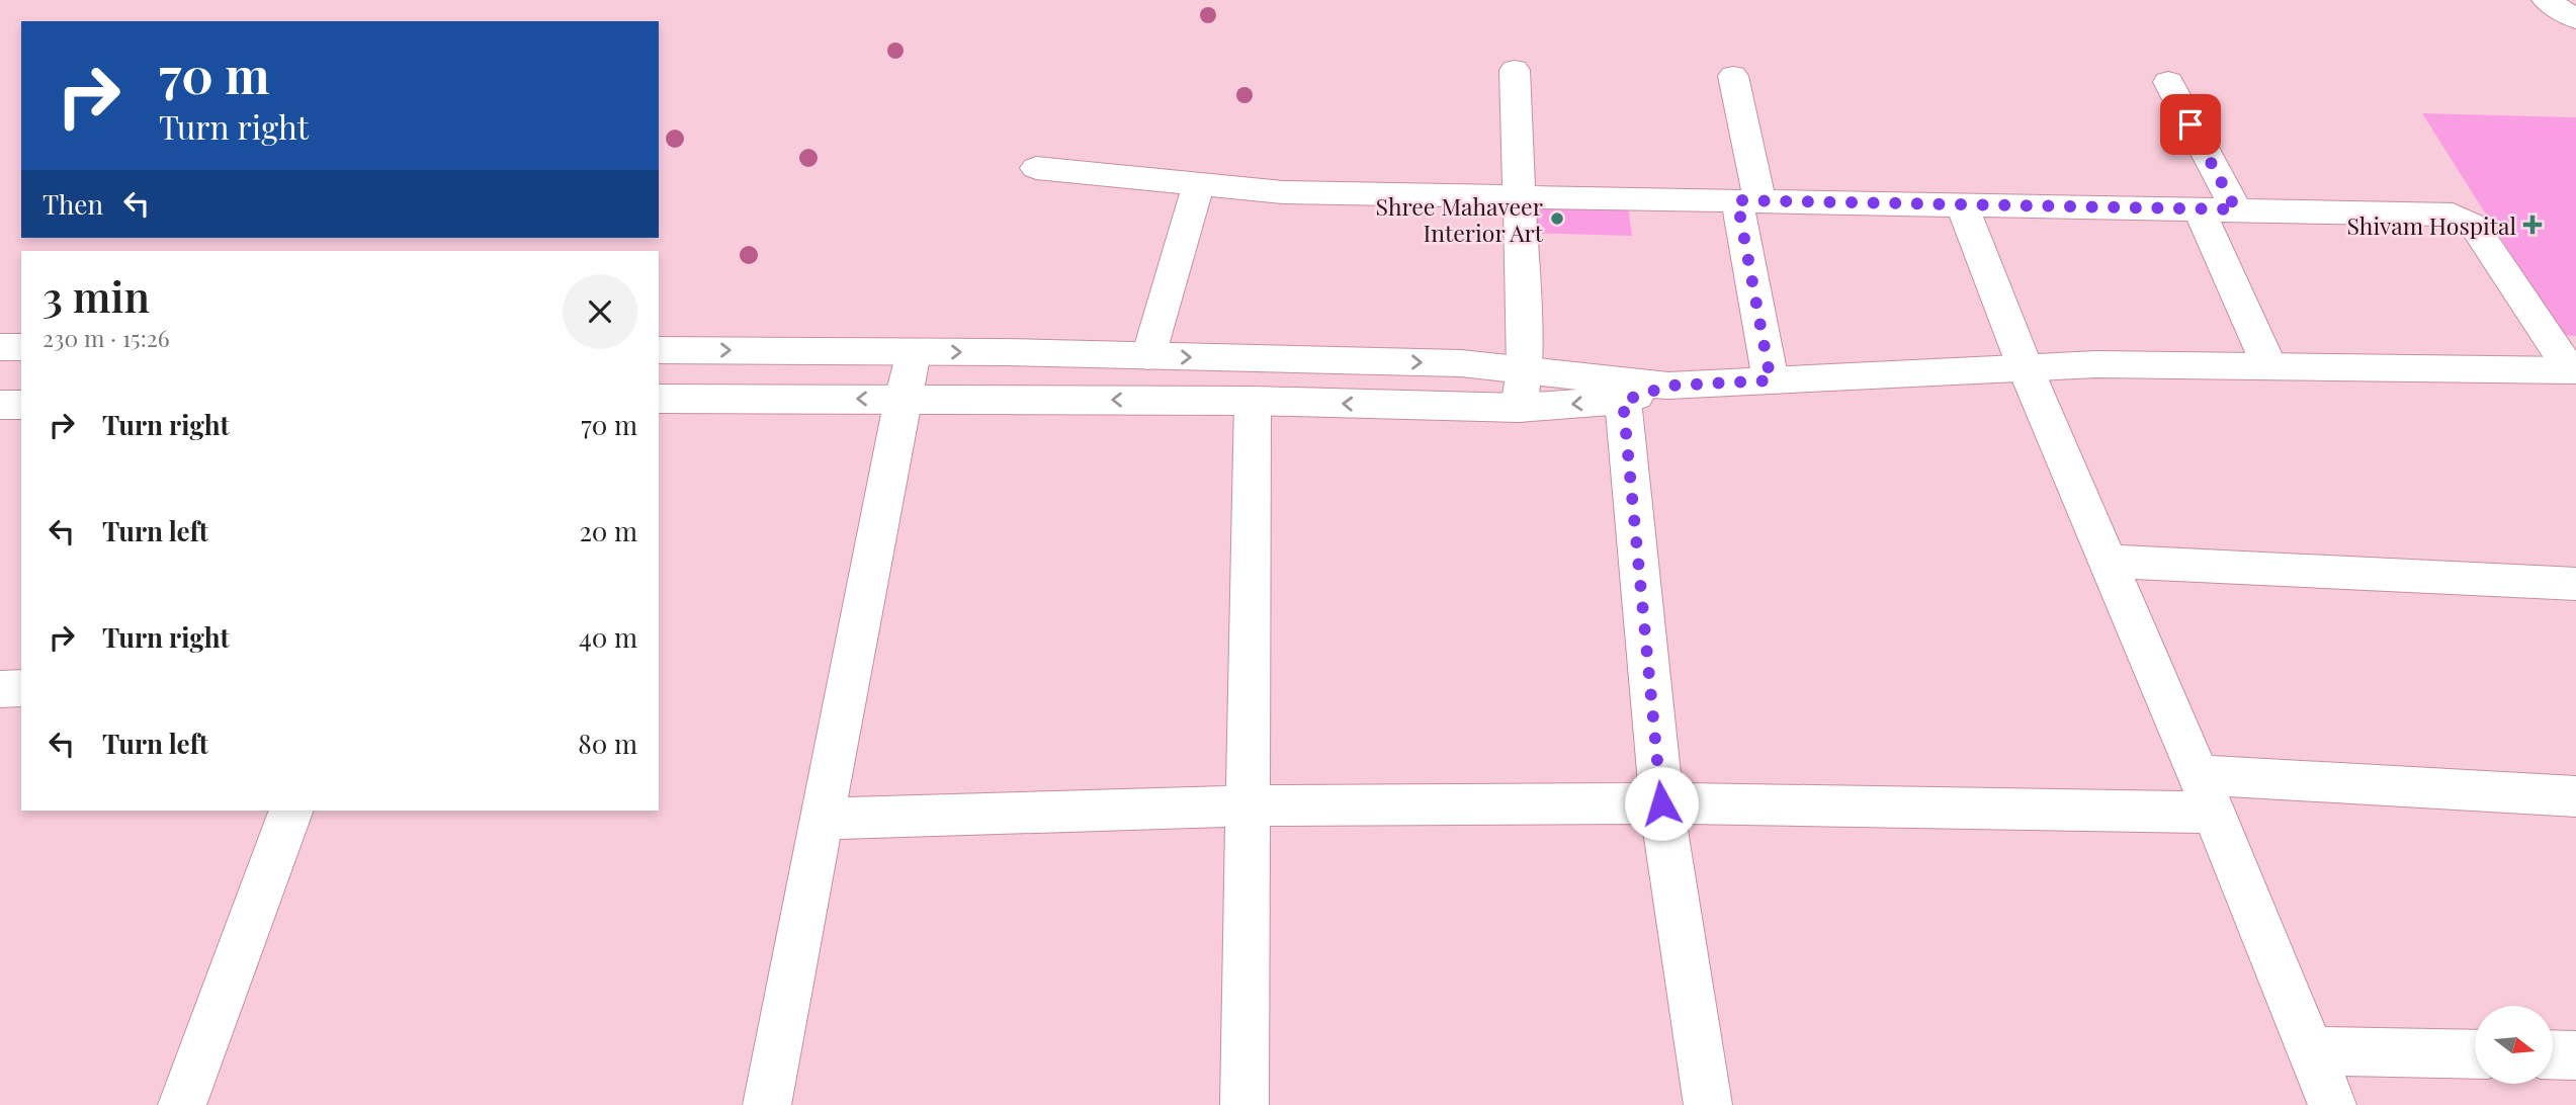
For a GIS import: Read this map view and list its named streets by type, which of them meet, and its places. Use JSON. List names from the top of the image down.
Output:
{
  "places": {
    "other": ["Shree Mahaveer Interior Art"],
    "health": ["Shivam Hospital"]
  },
  "north": "right",
  "page": {
    "turn": ["70 m", "Turn right"],
    "then": "Then",
    "heading": ["3 min", "230 m · 15:26"],
    "list": [
      {
        "name": "Turn right",
        "value": "70 m"
      },
      {
        "name": "Turn left",
        "value": "20 m"
      },
      {
        "name": "Turn right",
        "value": "40 m"
      },
      {
        "name": "Turn left",
        "value": "80 m"
      }
    ]
  }
}
